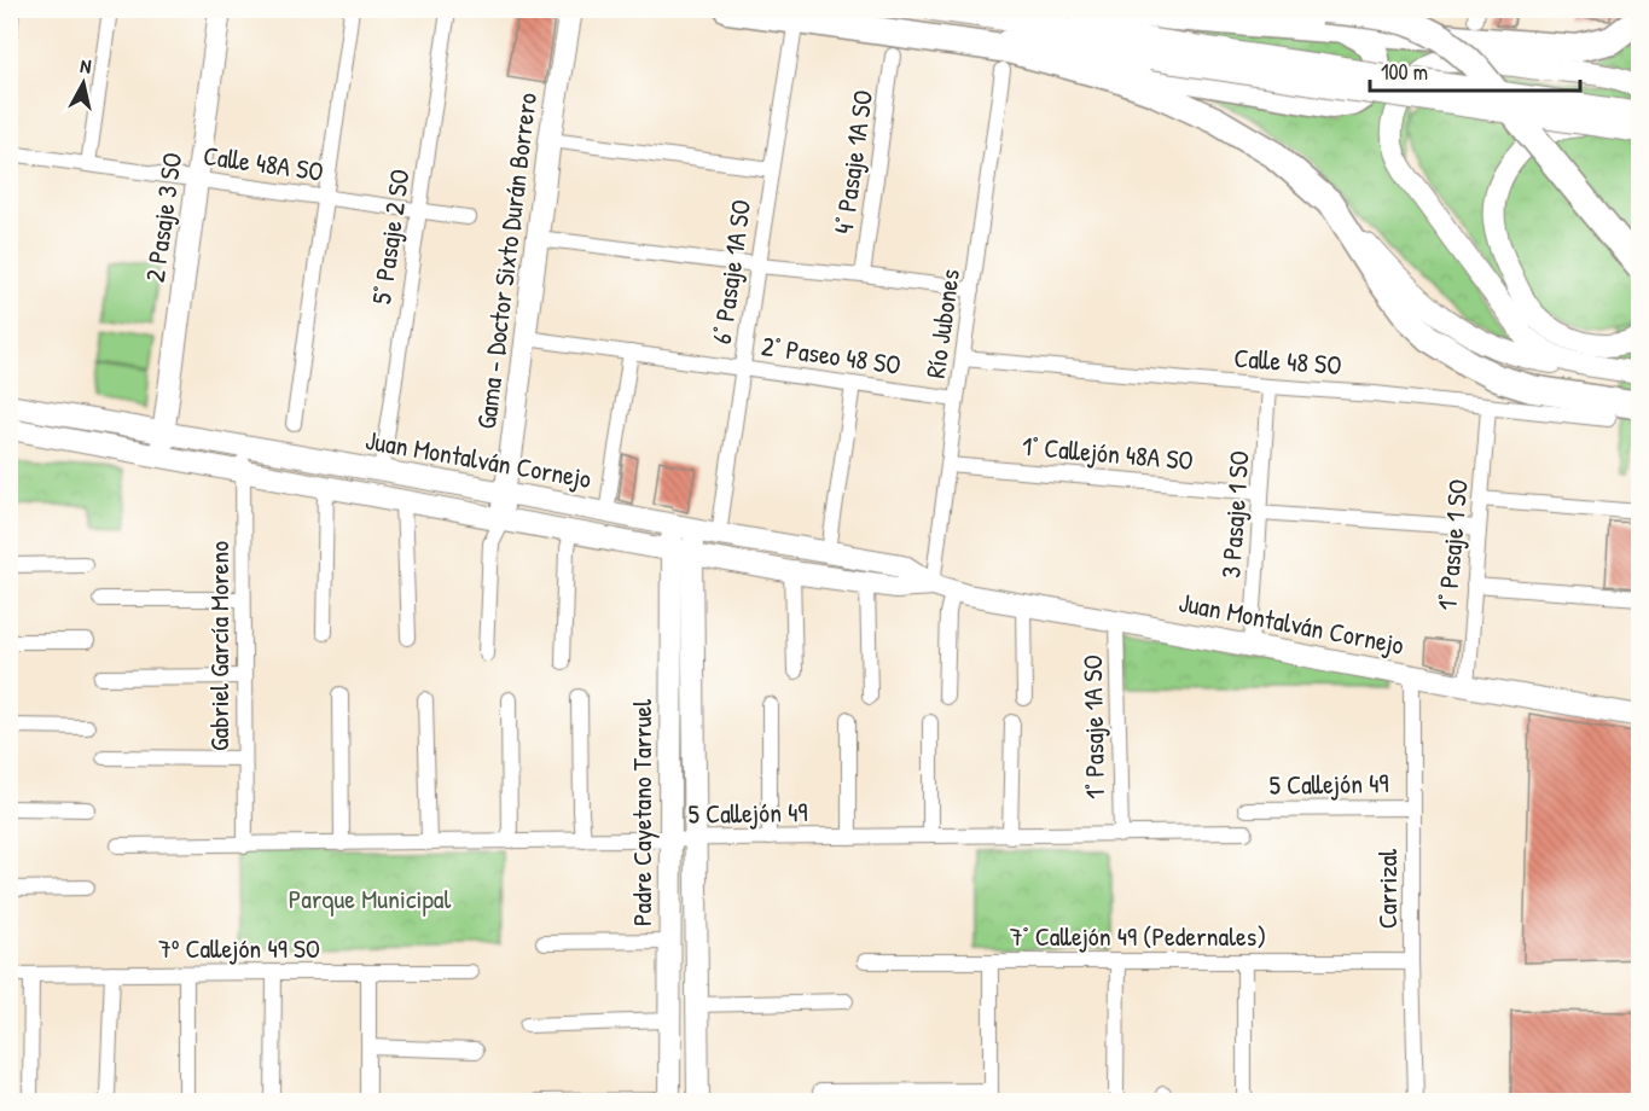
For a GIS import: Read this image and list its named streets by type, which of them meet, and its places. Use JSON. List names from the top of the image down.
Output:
{
  "streets": {
    "street": [
      "4° Pasaje 1A SO",
      "Calle 48A SO",
      "2 Pasaje 3 SO",
      "5° Pasaje 2 SO",
      "Gama - Doctor Sixto Durán Borrero",
      "6° Pasaje 1A SO",
      "Río Jubones",
      "2° Paseo 48 SO",
      "Calle 48 SO",
      "1° Callejón 48A SO",
      "Juan Montalván Cornejo",
      "3 Pasaje 1 SO",
      "1° Pasaje 1 SO",
      "Gabriel García Moreno",
      "1° Pasaje 1A SO",
      "5 Callejón 49",
      "Padre Cayetano Tarruel",
      "Carrizal",
      "7° Callejón 49 (Pedernales)",
      "7º Callejón 49 SO"
    ]
  },
  "crossings": [
    ["Calle 48A SO", "2 Pasaje 3 SO"],
    ["Calle 48A SO", "5° Pasaje 2 SO"],
    ["2 Pasaje 3 SO", "Juan Montalván Cornejo"],
    ["5° Pasaje 2 SO", "Juan Montalván Cornejo"],
    ["Gama - Doctor Sixto Durán Borrero", "2° Paseo 48 SO"],
    ["Gama - Doctor Sixto Durán Borrero", "Juan Montalván Cornejo"],
    ["6° Pasaje 1A SO", "2° Paseo 48 SO"],
    ["6° Pasaje 1A SO", "Juan Montalván Cornejo"],
    ["Río Jubones", "2° Paseo 48 SO"],
    ["Río Jubones", "Calle 48 SO"],
    ["Río Jubones", "1° Callejón 48A SO"],
    ["Río Jubones", "Juan Montalván Cornejo"],
    ["Calle 48 SO", "3 Pasaje 1 SO"],
    ["Calle 48 SO", "1° Pasaje 1 SO"],
    ["1° Callejón 48A SO", "3 Pasaje 1 SO"],
    ["Juan Montalván Cornejo", "3 Pasaje 1 SO"],
    ["Juan Montalván Cornejo", "1° Pasaje 1 SO"],
    ["Juan Montalván Cornejo", "Gabriel García Moreno"],
    ["Juan Montalván Cornejo", "1° Pasaje 1A SO"],
    ["Juan Montalván Cornejo", "Padre Cayetano Tarruel"],
    ["Juan Montalván Cornejo", "Carrizal"],
    ["Gabriel García Moreno", "5 Callejón 49"],
    ["1° Pasaje 1A SO", "5 Callejón 49"],
    ["5 Callejón 49", "Padre Cayetano Tarruel"],
    ["5 Callejón 49", "Carrizal"],
    ["Carrizal", "7° Callejón 49 (Pedernales)"]
  ],
  "parks": ["Parque Municipal"],
  "scale_bar": "100 m",
  "north": "top"
}
